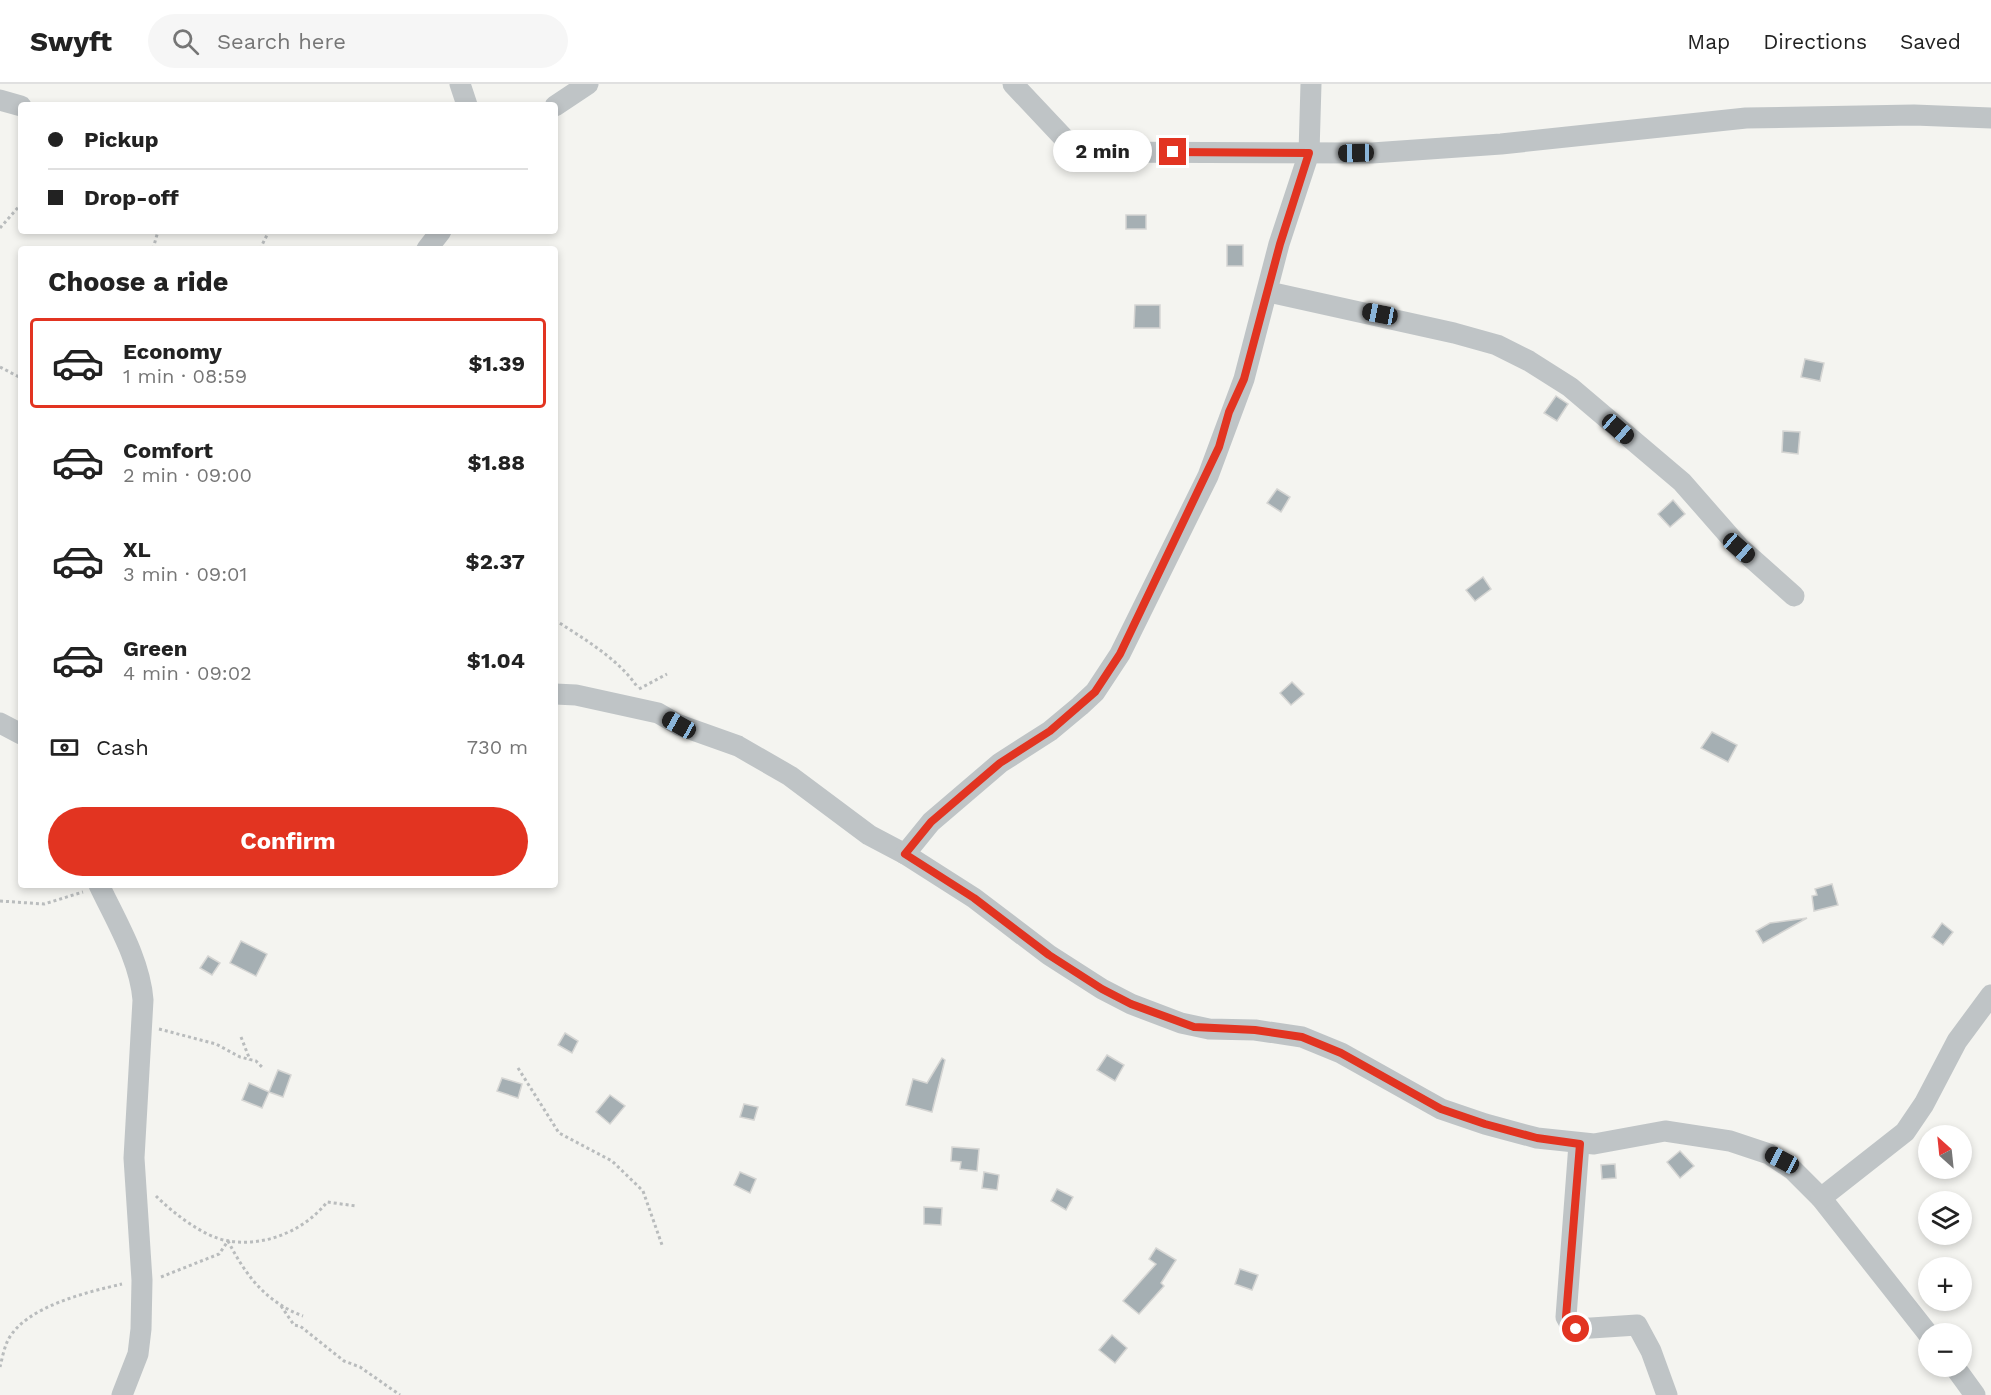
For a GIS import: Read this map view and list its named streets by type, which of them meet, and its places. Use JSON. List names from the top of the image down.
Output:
{
  "north": "top left",
  "page": {
    "header": "Swyft",
    "search": "Search here",
    "nav": ["Map", "Directions", "Saved"],
    "banner": ["Pickup", "Drop-off"],
    "bubble": "2 min",
    "heading": "Choose a ride",
    "list": [
      {
        "name": "Economy",
        "note": "1 min · 08:59",
        "value": "$1.39"
      },
      {
        "name": "Comfort",
        "note": "2 min · 09:00",
        "value": "$1.88"
      },
      {
        "name": "XL",
        "note": "3 min · 09:01",
        "value": "$2.37"
      },
      {
        "name": "Green",
        "note": "4 min · 09:02",
        "value": "$1.04"
      }
    ],
    "pay": ["Cash", "730 m"],
    "buttons": "Confirm",
    "map_buttons": ["+", "−"]
  }
}
